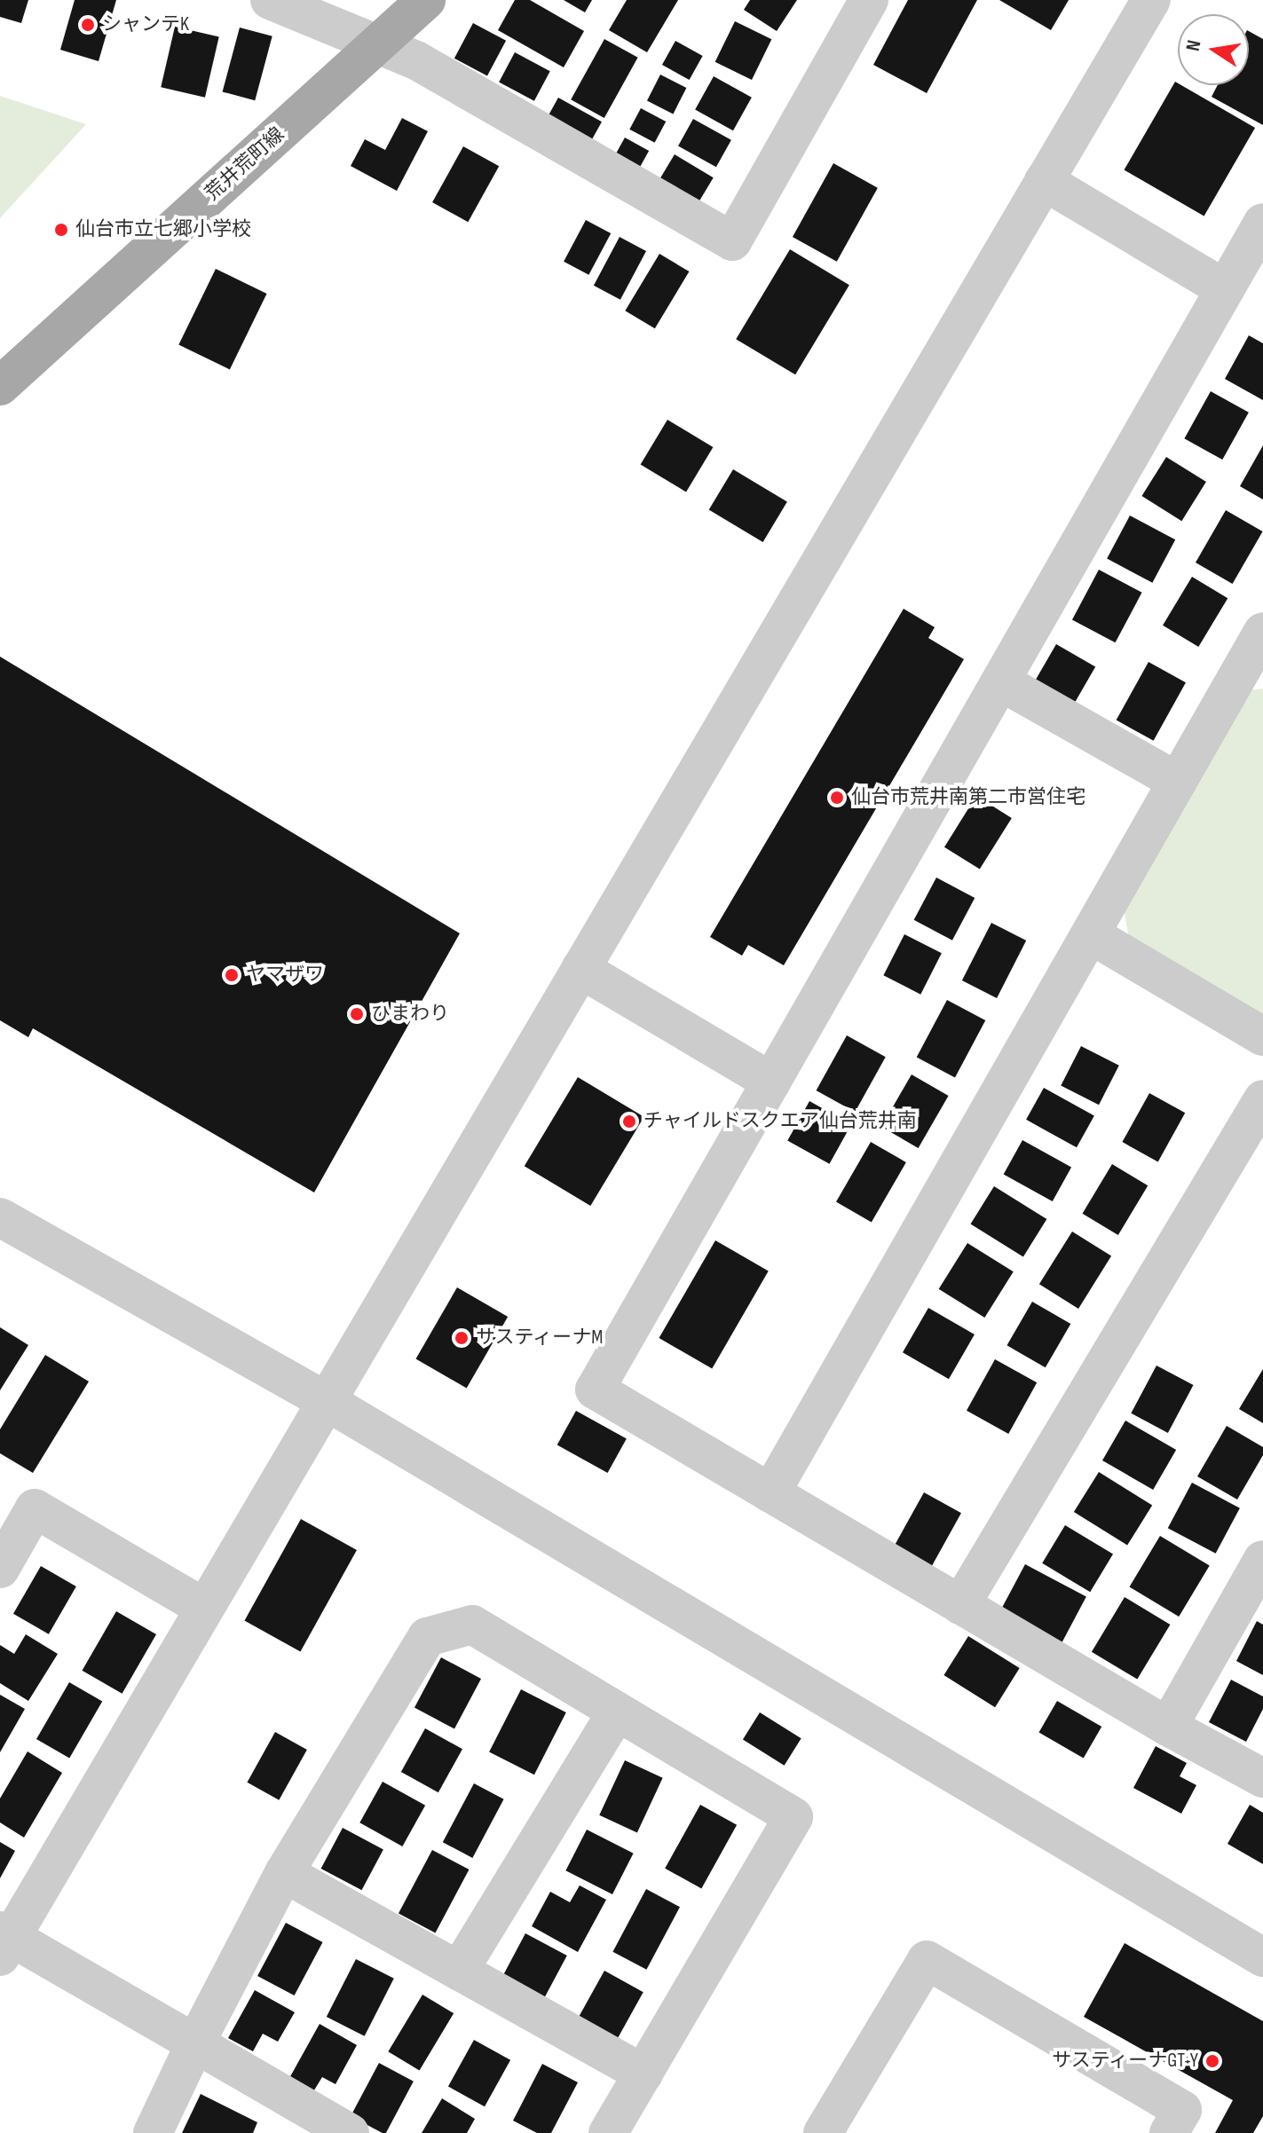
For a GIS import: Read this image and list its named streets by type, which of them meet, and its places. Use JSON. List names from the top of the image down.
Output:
{
  "streets": {
    "main road": ["荒井荒町線"]
  },
  "places": [
    "シャンテK",
    "仙台市立七郷小学校",
    "仙台市荒井南第二市営住宅",
    "ヤマザワ",
    "ひまわり",
    "チャイルドスクエア仙台荒井南",
    "サスティーナM",
    "サスティーナGT-Y"
  ],
  "north": "left"
}
